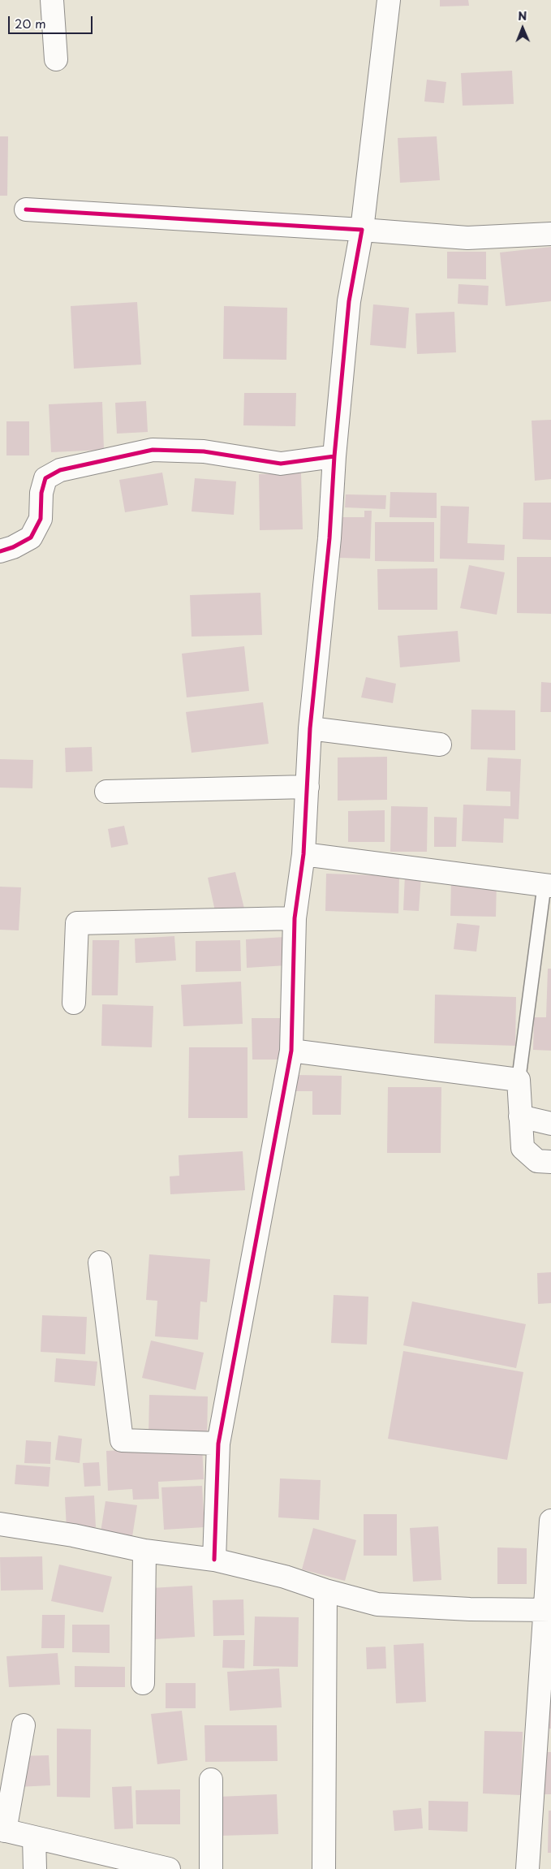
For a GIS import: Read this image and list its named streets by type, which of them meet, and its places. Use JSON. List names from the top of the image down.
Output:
{
  "scale_bar": "20 m",
  "north": "top"
}
